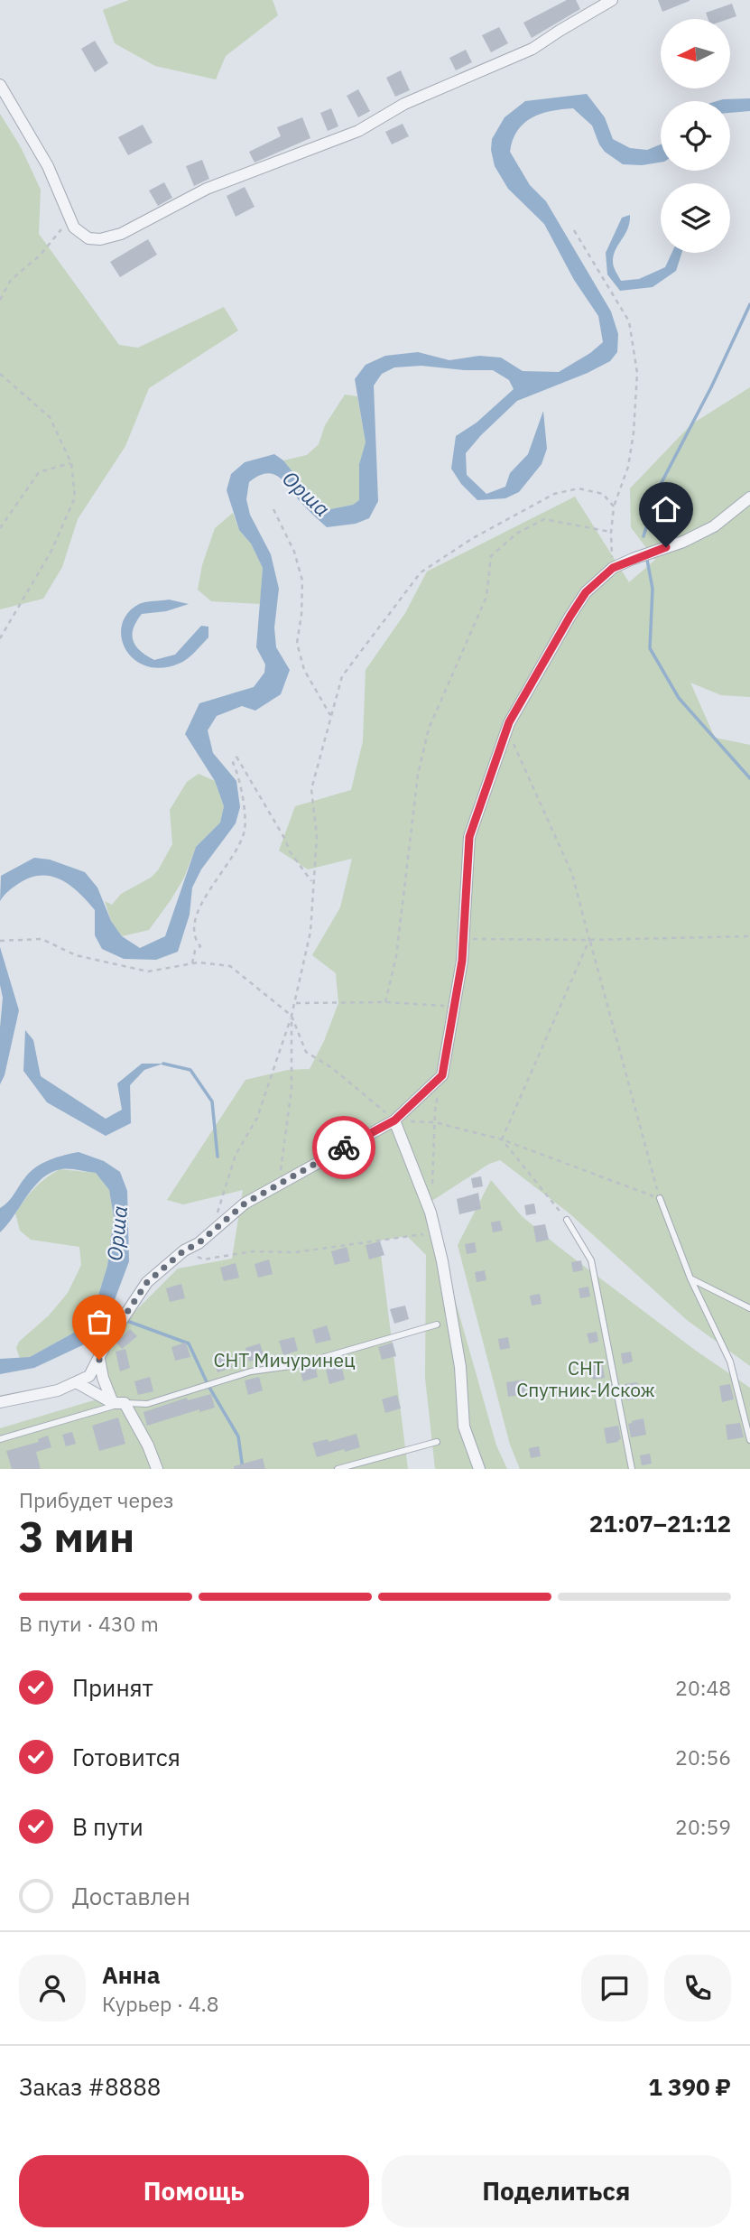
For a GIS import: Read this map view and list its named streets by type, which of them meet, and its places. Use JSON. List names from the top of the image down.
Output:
{
  "water": ["Орша"],
  "parks": ["СНТ Мичуринец", "СНТ Спутник-Искож"],
  "north": "left",
  "page": {
    "heading": ["3 мин", "Прибудет через", "21:07–21:12"],
    "panel": [
      "Анна",
      "Курьер · 4.8",
      "Заказ #8888",
      "1 390 ₽"
    ],
    "bar": "В пути · 430 m",
    "list": [
      ["Принят", "20:48"],
      ["Готовится", "20:56"],
      ["В пути", "20:59"],
      "Доставлен"
    ],
    "buttons": ["Помощь", "Поделиться"]
  }
}
